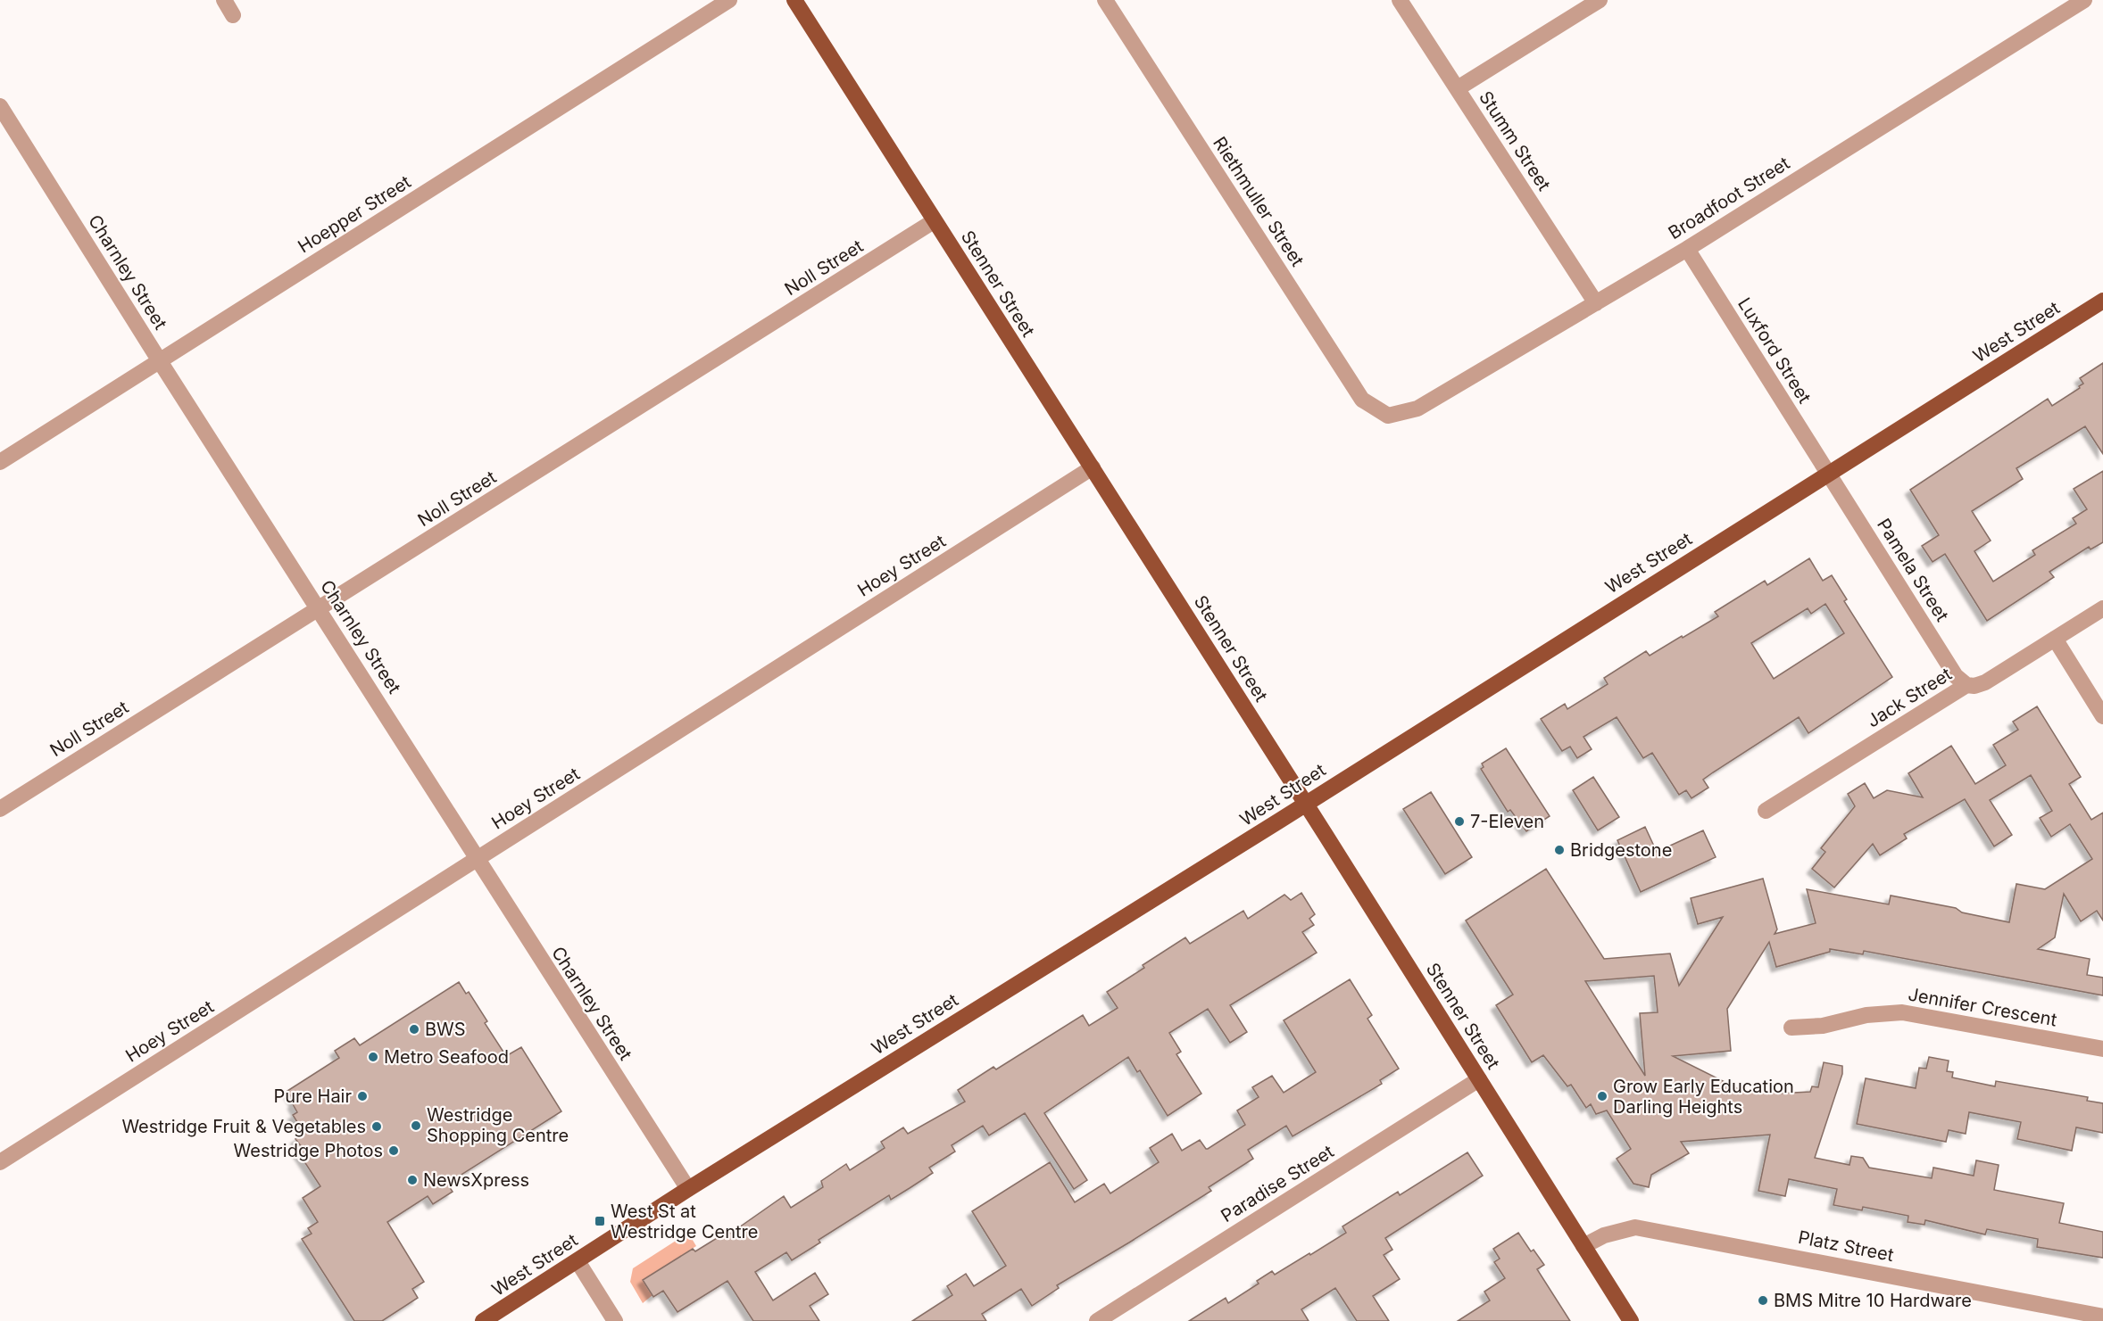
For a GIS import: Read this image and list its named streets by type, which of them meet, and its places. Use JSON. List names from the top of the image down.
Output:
{
  "streets": {
    "main road": ["Stenner Street", "West Street"],
    "street": [
      "Stumm Street",
      "Broadfoot Street",
      "Riethmuller Street",
      "Hoepper Street",
      "Noll Street",
      "Charnley Street",
      "Luxford Street",
      "Hoey Street",
      "Pamela Street",
      "Jack Street",
      "Jennifer Crescent",
      "Paradise Street",
      "Platz Street"
    ]
  },
  "crossings": [
    ["Stumm Street", "Broadfoot Street"],
    ["Broadfoot Street", "Riethmuller Street"],
    ["Broadfoot Street", "Luxford Street"],
    ["Hoepper Street", "Charnley Street"],
    ["Noll Street", "Charnley Street"],
    ["Noll Street", "Stenner Street"],
    ["Charnley Street", "West Street"],
    ["Charnley Street", "Hoey Street"],
    ["Stenner Street", "West Street"],
    ["Stenner Street", "Hoey Street"],
    ["Stenner Street", "Paradise Street"],
    ["Stenner Street", "Platz Street"],
    ["West Street", "Luxford Street"],
    ["West Street", "Pamela Street"],
    ["Luxford Street", "Pamela Street"],
    ["Pamela Street", "Jack Street"]
  ],
  "places": {
    "other": [
      "7-Eleven",
      "Bridgestone",
      "BWS",
      "Metro Seafood",
      "Pure Hair",
      "Grow Early Education Darling Heights",
      "Westridge Shopping Centre",
      "Westridge Fruit & Vegetables",
      "Westridge Photos",
      "NewsXpress",
      "BMS Mitre 10 Hardware"
    ],
    "transit": ["West St at Westridge Centre"]
  }
}
